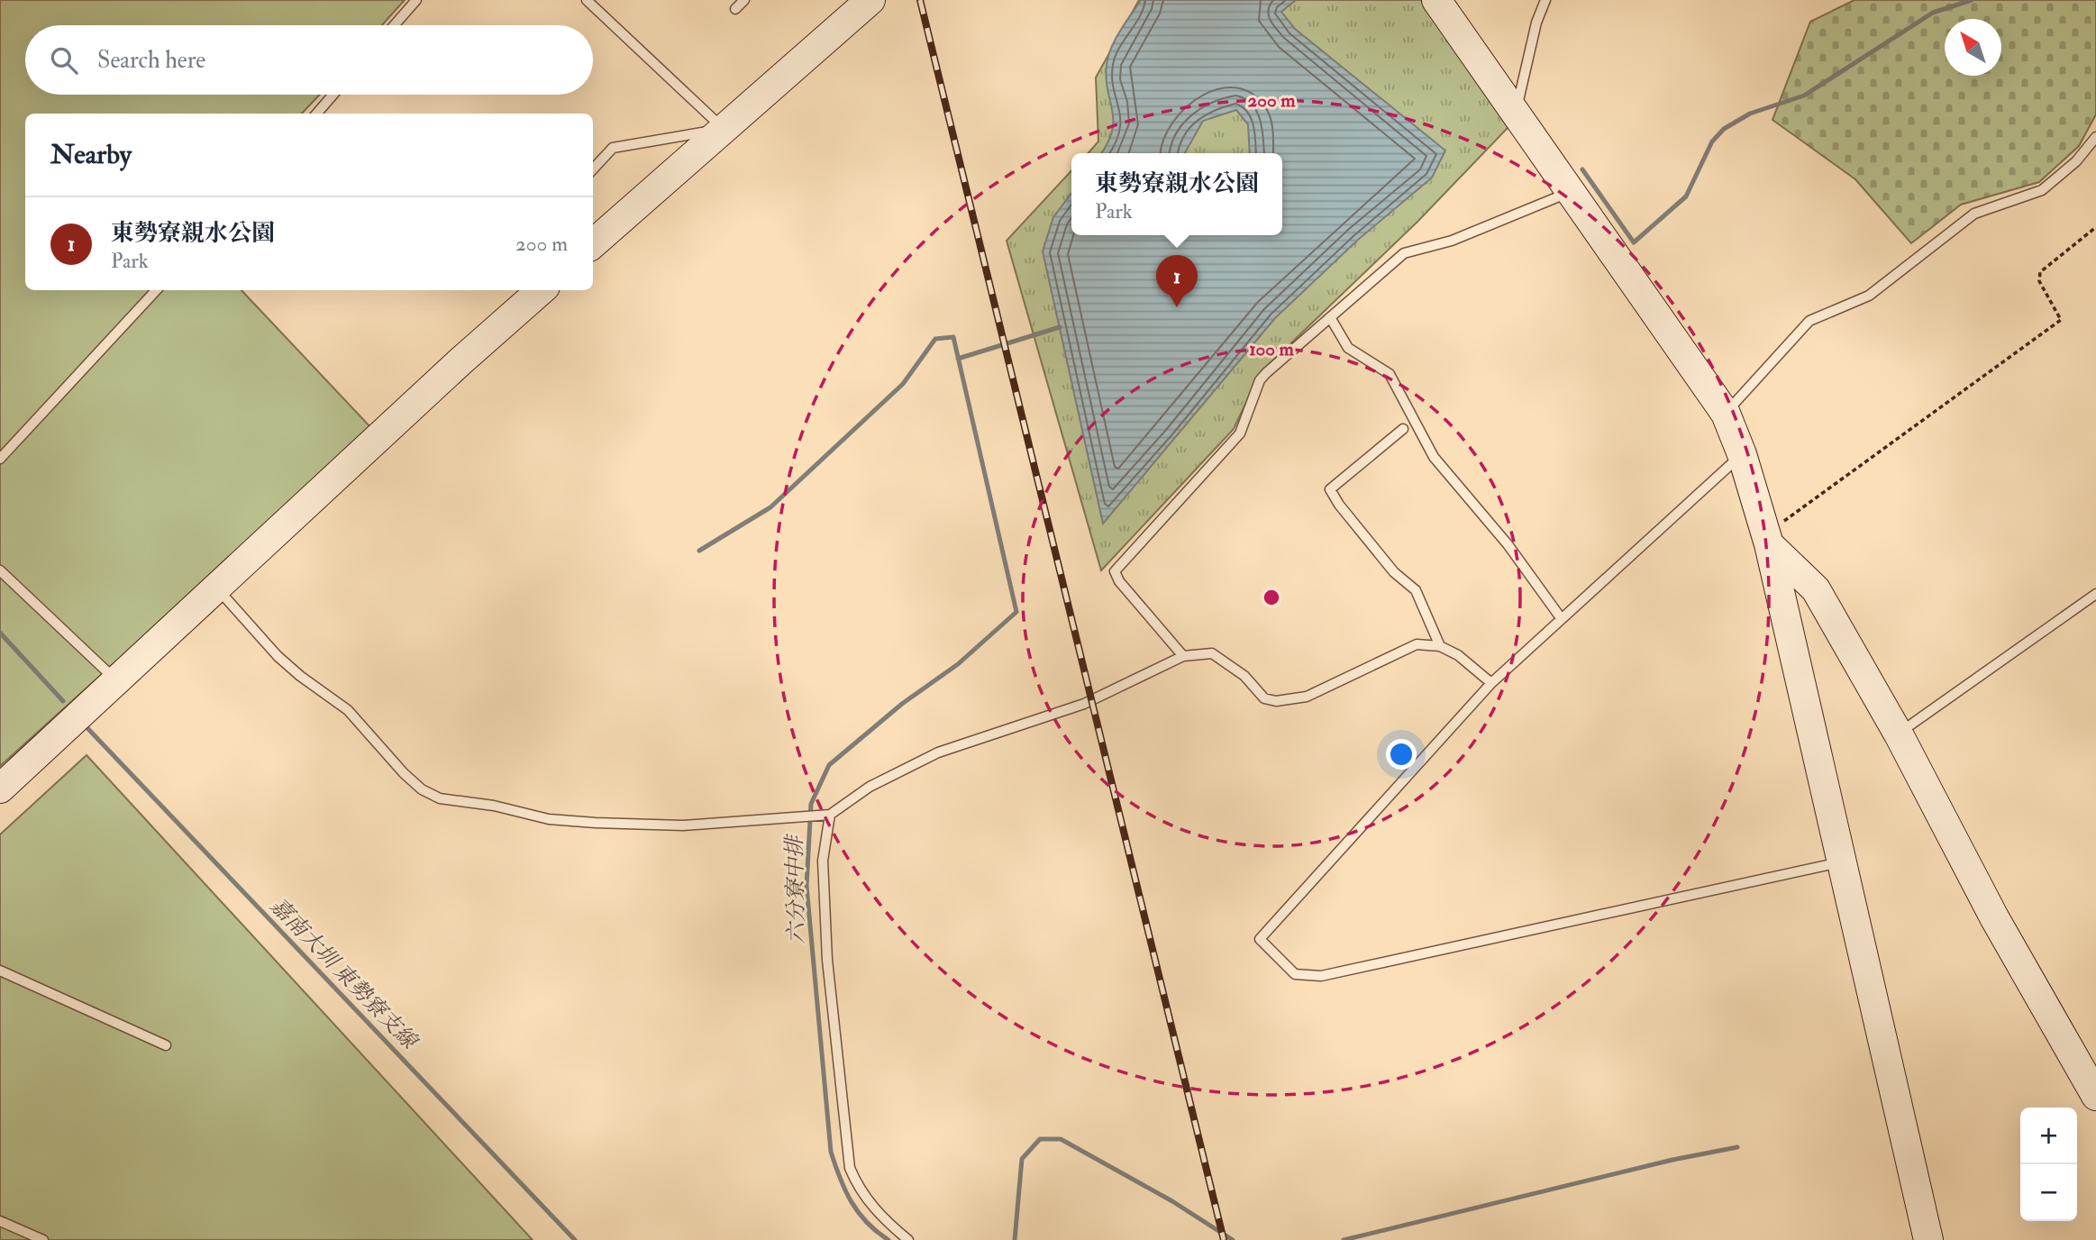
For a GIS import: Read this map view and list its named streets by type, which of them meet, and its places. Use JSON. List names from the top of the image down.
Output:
{
  "water": ["六分寮中排", "嘉南大圳 東勢寮支線"],
  "north": "top left",
  "page": {
    "search": "Search here",
    "heading": "Nearby",
    "popup": ["東勢寮親水公園", "Park"],
    "list": [
      {
        "mark": "1",
        "name": "東勢寮親水公園",
        "note": "Park",
        "value": "200 m"
      }
    ],
    "pins": "1",
    "map_buttons": ["+", "−"]
  },
  "rings": ["200 m", "100 m"]
}
